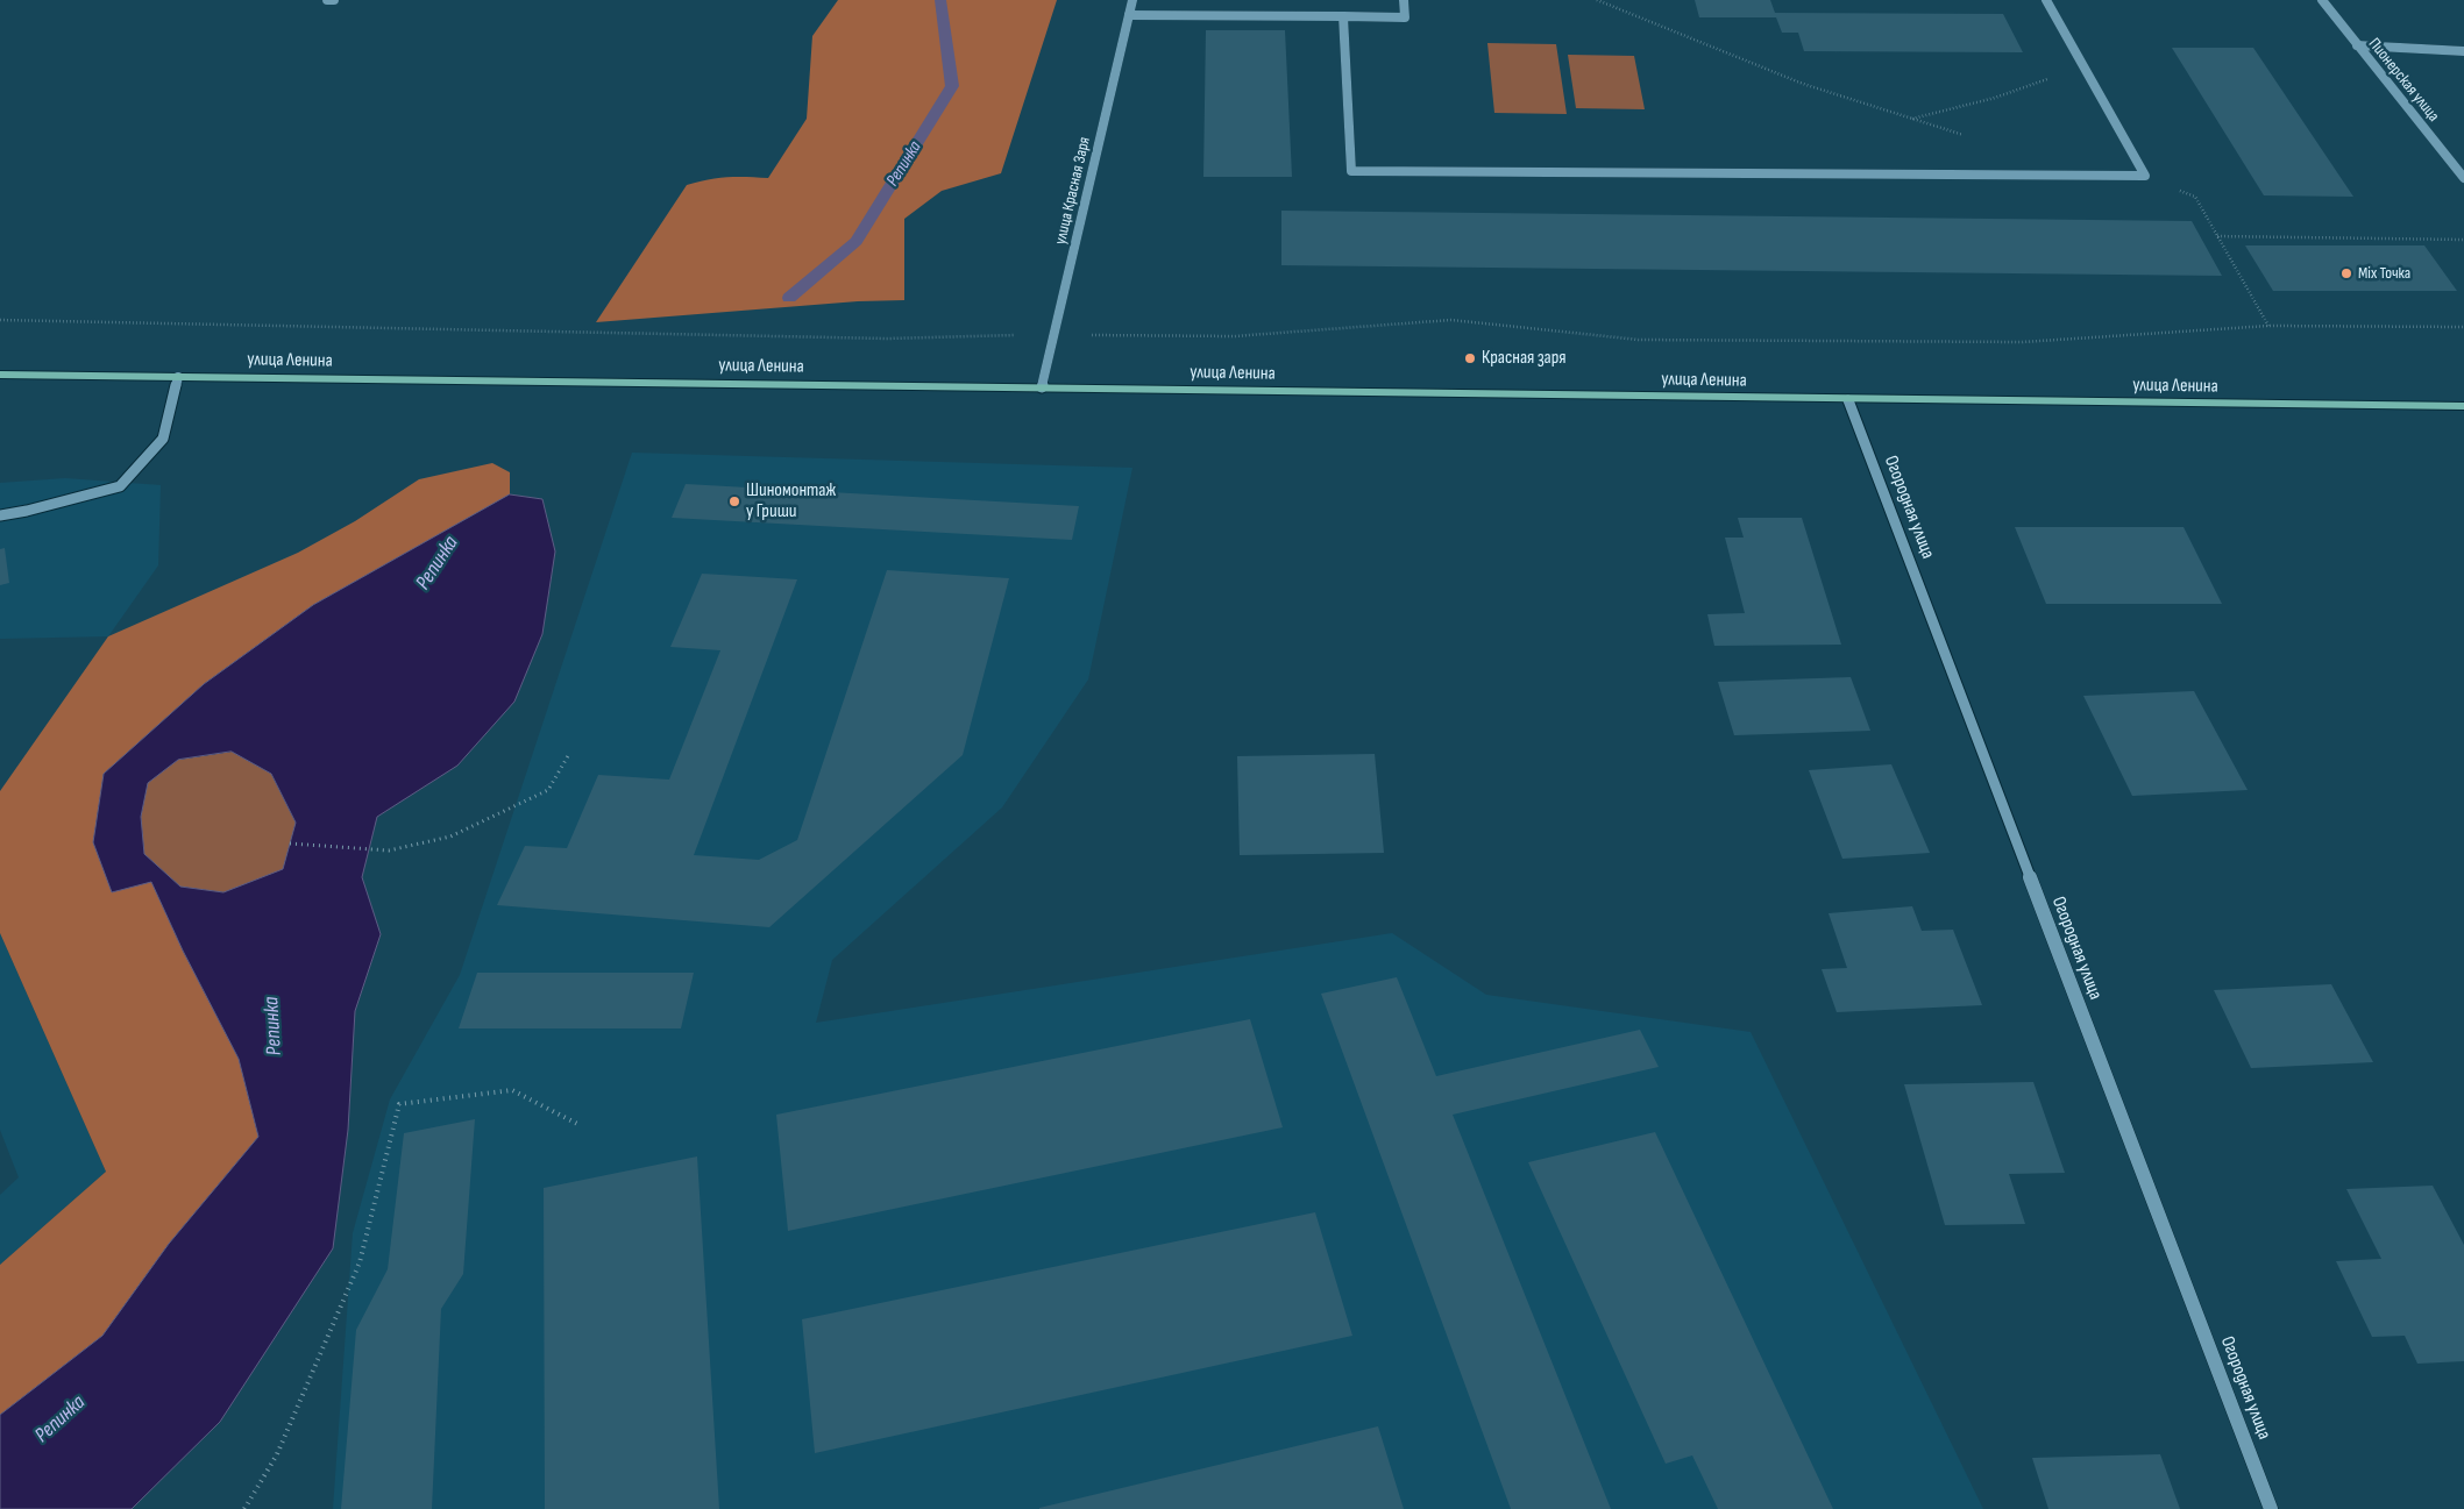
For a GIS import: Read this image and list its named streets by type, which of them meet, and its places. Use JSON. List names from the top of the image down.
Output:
{
  "streets": {
    "main road": ["улица Ленина"],
    "street": ["Пионерская улица", "улица Красная Заря", "Огородная улица"]
  },
  "crossings": [
    ["улица Красная Заря", "улица Ленина"],
    ["улица Ленина", "Огородная улица"]
  ],
  "water": ["Репинка"],
  "places": ["Mix Точка", "Красная заря", "Шиномонтаж у Гриши"]
}
